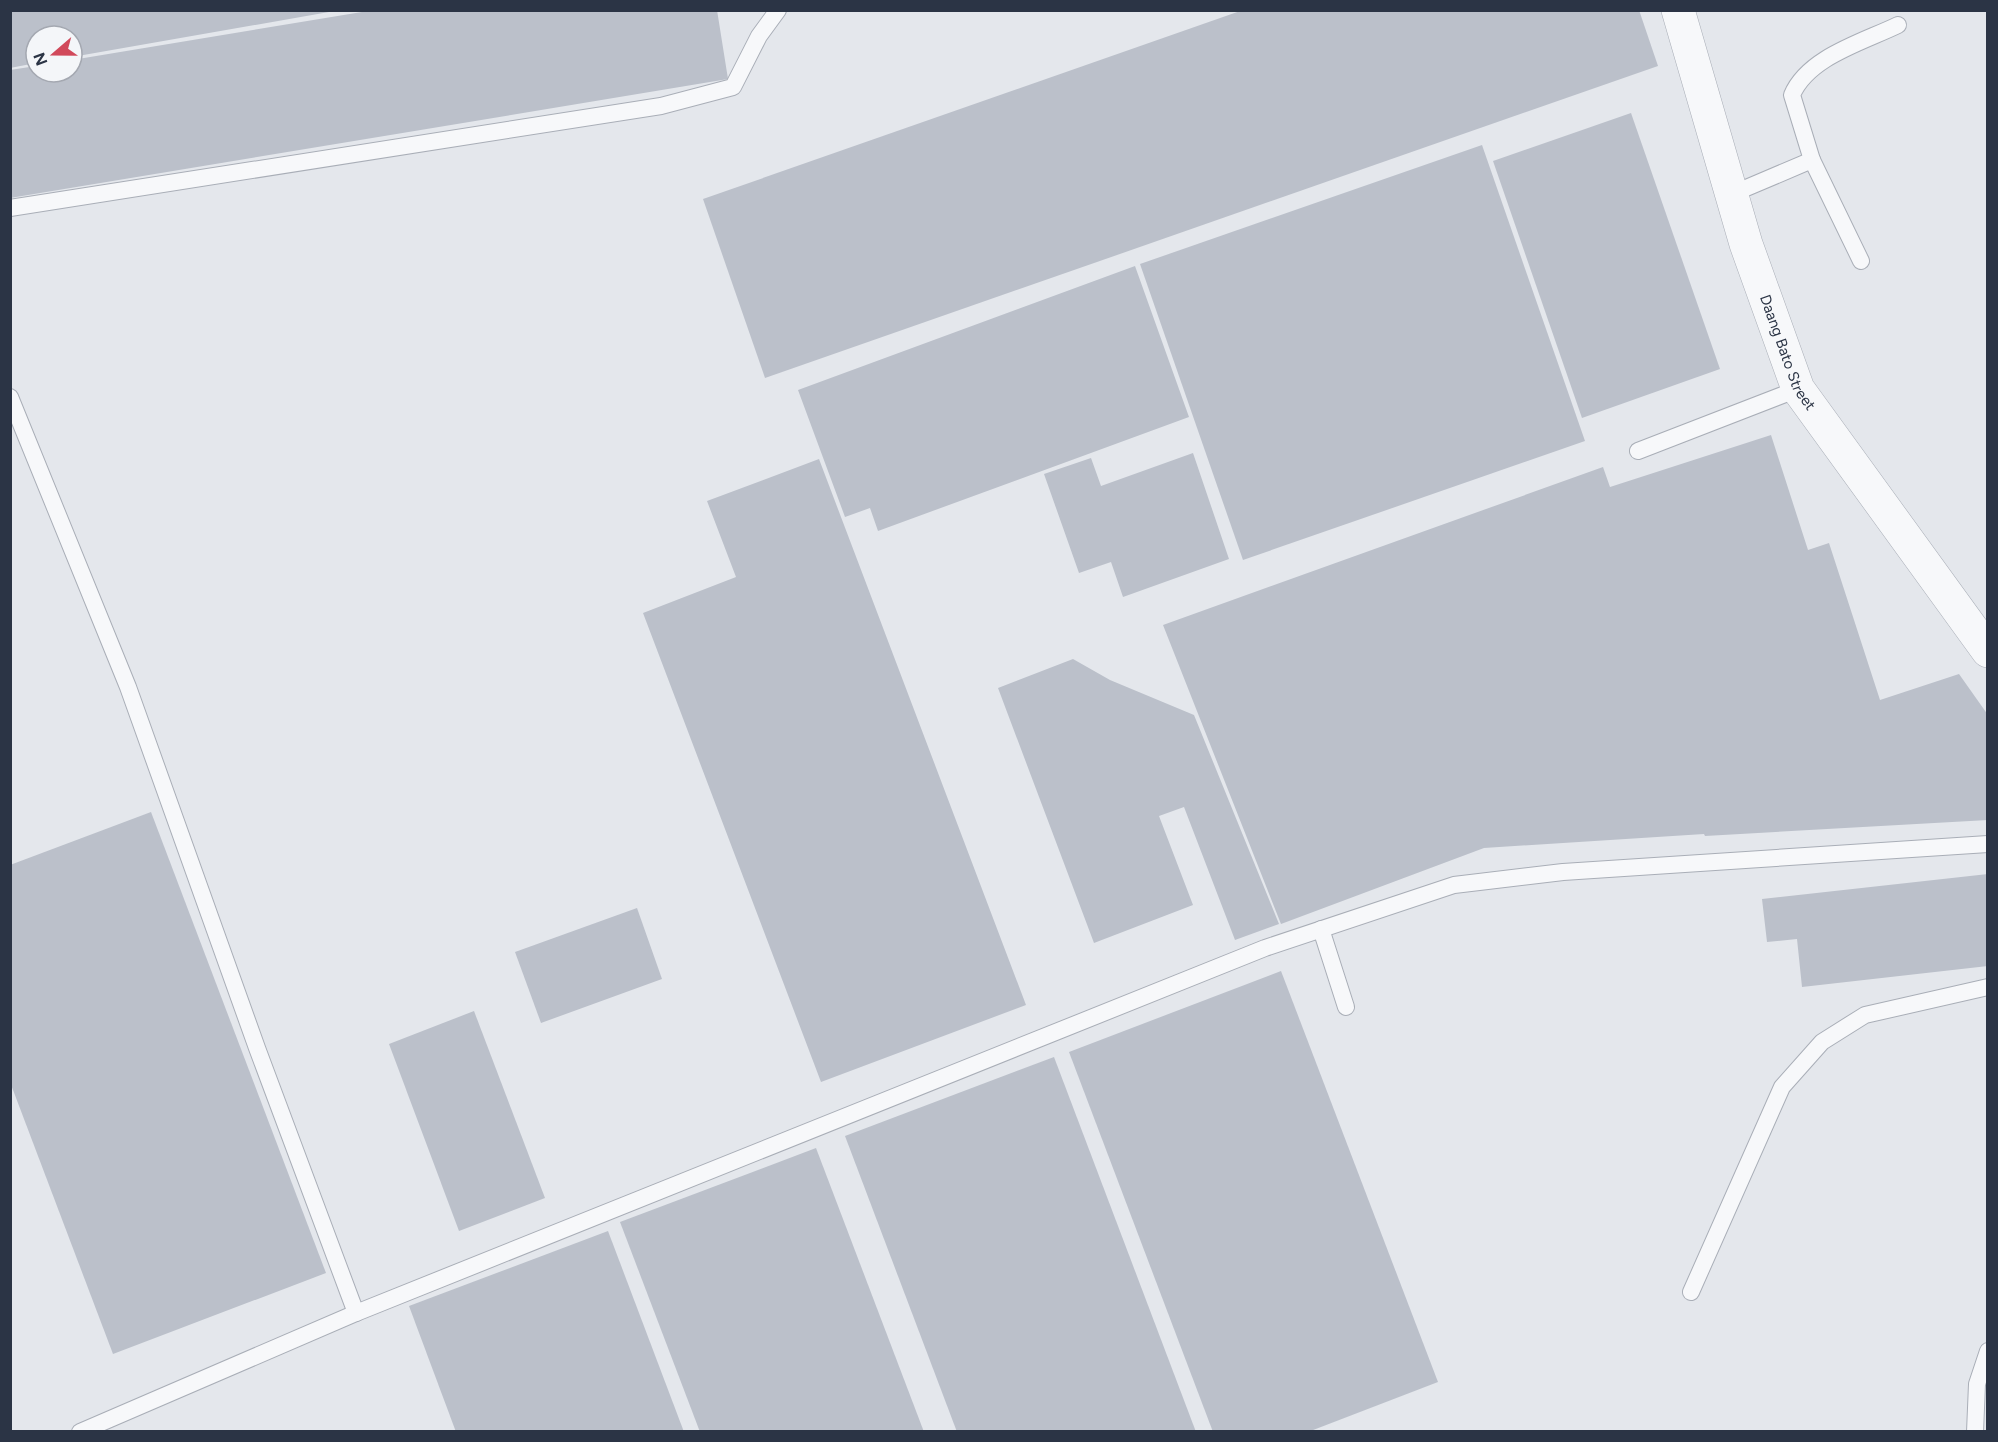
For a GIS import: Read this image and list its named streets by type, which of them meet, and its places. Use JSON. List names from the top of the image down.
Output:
{
  "streets": {
    "street": ["Daang Bato Street"]
  },
  "north": "left"
}
